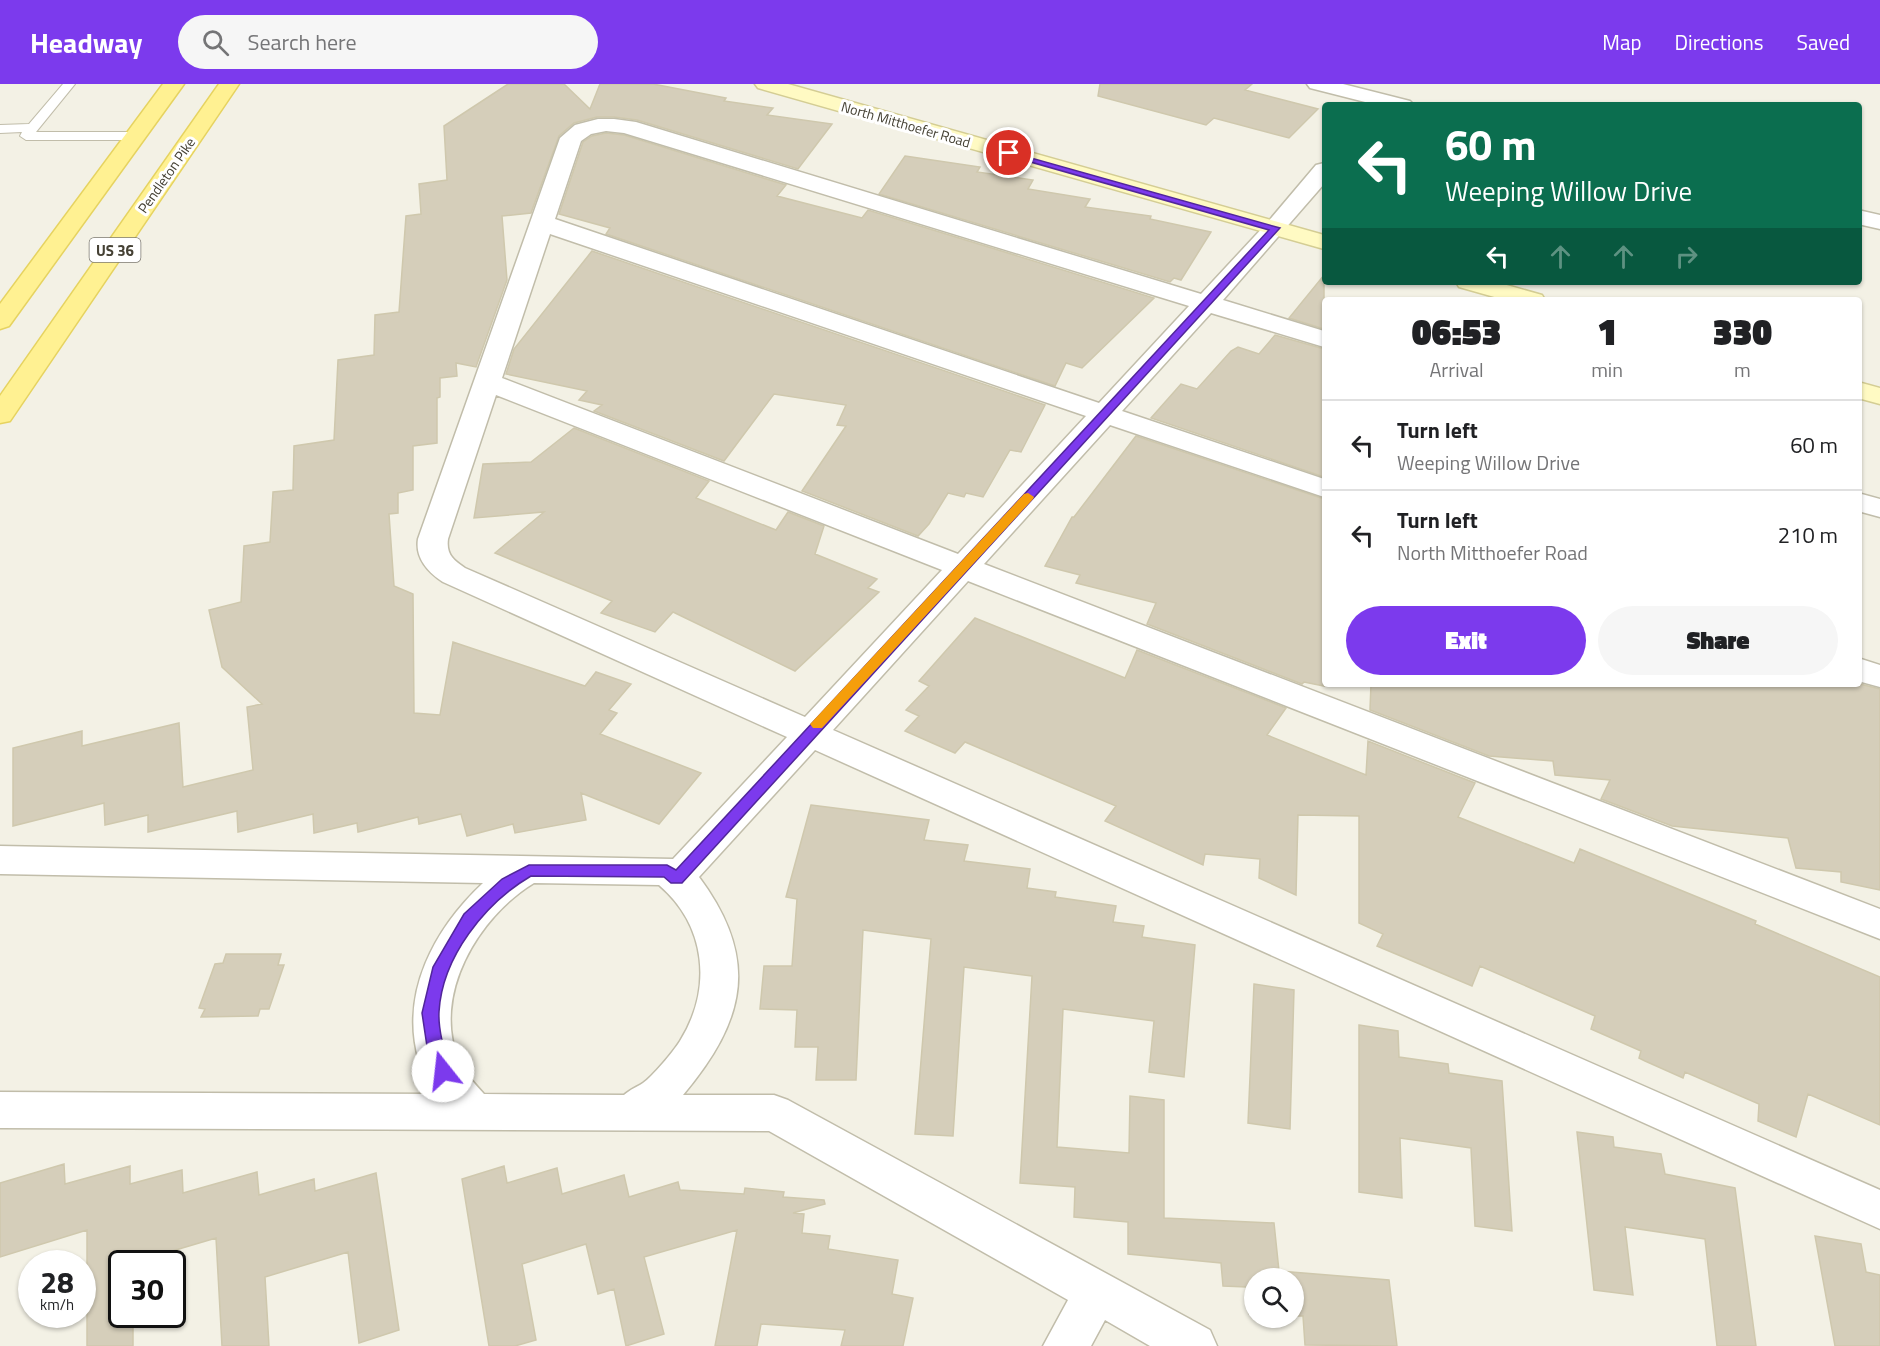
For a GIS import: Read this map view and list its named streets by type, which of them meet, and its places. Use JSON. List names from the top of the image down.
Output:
{
  "streets": {
    "main road": ["North Mitthoefer Road", "Pendleton Pike", "US 36"]
  },
  "page": {
    "header": "Headway",
    "search": "Search here",
    "nav": ["Map", "Directions", "Saved"],
    "turn": ["60 m", "Weeping Willow Drive"],
    "eta": [
      "06:53",
      "Arrival",
      "1",
      "min",
      "330",
      "m"
    ],
    "list": [
      {
        "name": "Turn left",
        "note": "Weeping Willow Drive",
        "value": "60 m"
      },
      {
        "name": "Turn left",
        "note": "North Mitthoefer Road",
        "value": "210 m"
      }
    ],
    "buttons": ["Exit", "Share"],
    "speed": "28 km/h",
    "limit": "30"
  }
}
